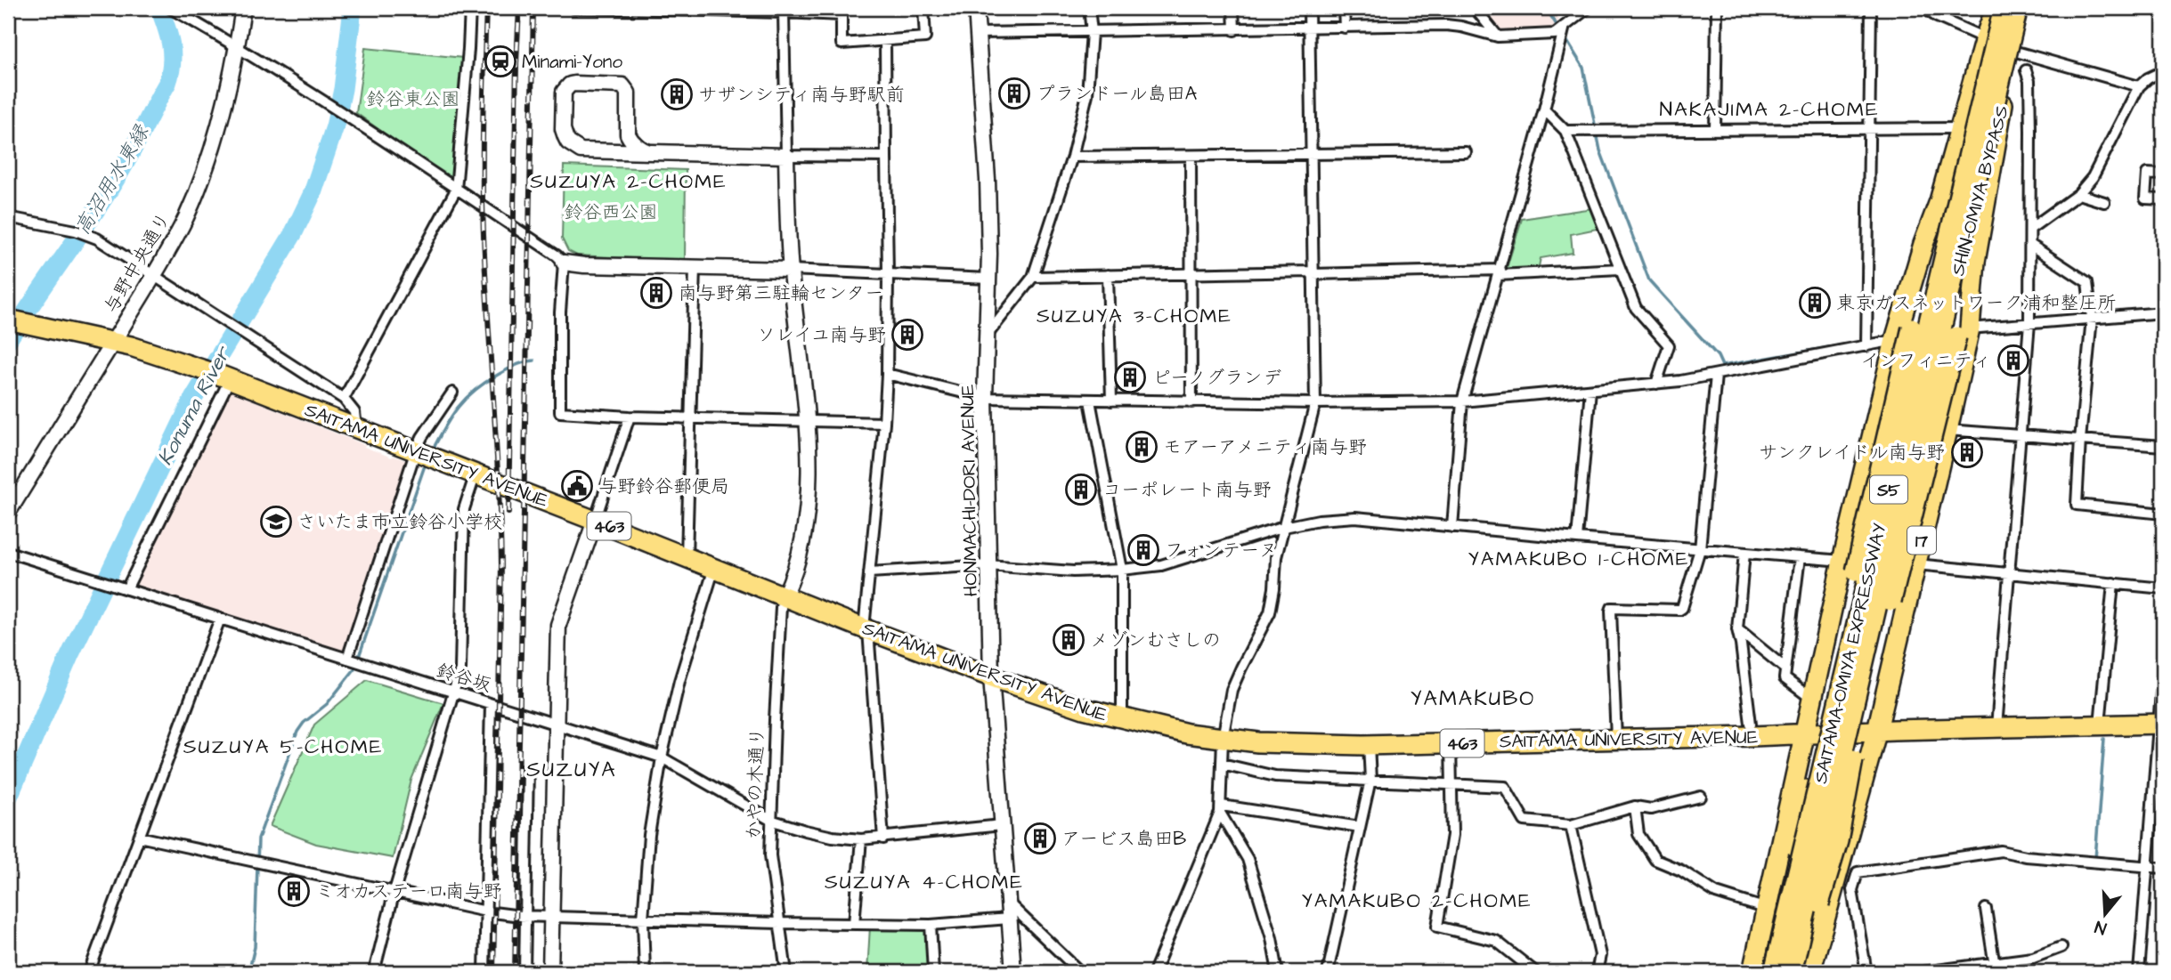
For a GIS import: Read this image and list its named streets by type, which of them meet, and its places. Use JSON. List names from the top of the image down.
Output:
{
  "streets": {
    "highway": [
      "SHIN-OMIYA BYPASS",
      "SAITAMA UNIVERSITY AVENUE",
      "S5",
      "463",
      "17",
      "SAITAMA-OMIYA EXPRESSWAY"
    ],
    "street": [
      "与野中央通り",
      "HONMACHI-DORI AVENUE",
      "鈴谷坂",
      "かやの木通り"
    ]
  },
  "crossings": [
    ["SHIN-OMIYA BYPASS", "17"],
    ["SHIN-OMIYA BYPASS", "SAITAMA-OMIYA EXPRESSWAY"],
    ["与野中央通り", "SAITAMA UNIVERSITY AVENUE"],
    ["SAITAMA UNIVERSITY AVENUE", "HONMACHI-DORI AVENUE"],
    ["SAITAMA UNIVERSITY AVENUE", "17"],
    ["SAITAMA UNIVERSITY AVENUE", "かやの木通り"],
    ["HONMACHI-DORI AVENUE", "鈴谷坂"],
    ["鈴谷坂", "かやの木通り"]
  ],
  "districts": [
    "NAKAJIMA 2-CHOME",
    "SUZUYA 2-CHOME",
    "SUZUYA 3-CHOME",
    "YAMAKUBO 1-CHOME",
    "YAMAKUBO",
    "SUZUYA 5-CHOME",
    "SUZUYA",
    "SUZUYA 4-CHOME",
    "YAMAKUBO 2-CHOME"
  ],
  "water": ["高沼用水東縁", "Konuma River"],
  "parks": ["鈴谷東公園", "鈴谷西公園"],
  "places": {
    "station": ["Minami-Yono"],
    "building": [
      "プランドール島田A",
      "サザンシティ南与野駅前",
      "南与野第三駐輪センター",
      "東京ガスネットワーク浦和整圧所",
      "ソレイユ南与野",
      "インフィニティ",
      "ピーノグランデ",
      "モアーアメニティ南与野",
      "サンクレイドル南与野",
      "コーポレート南与野",
      "フォンテーヌ",
      "メゾンむさしの",
      "アービス島田B",
      "ミオカステーロ南与野"
    ],
    "public building": ["与野鈴谷郵便局"],
    "school or university": ["さいたま市立鈴谷小学校"]
  },
  "north": "bottom"
}
